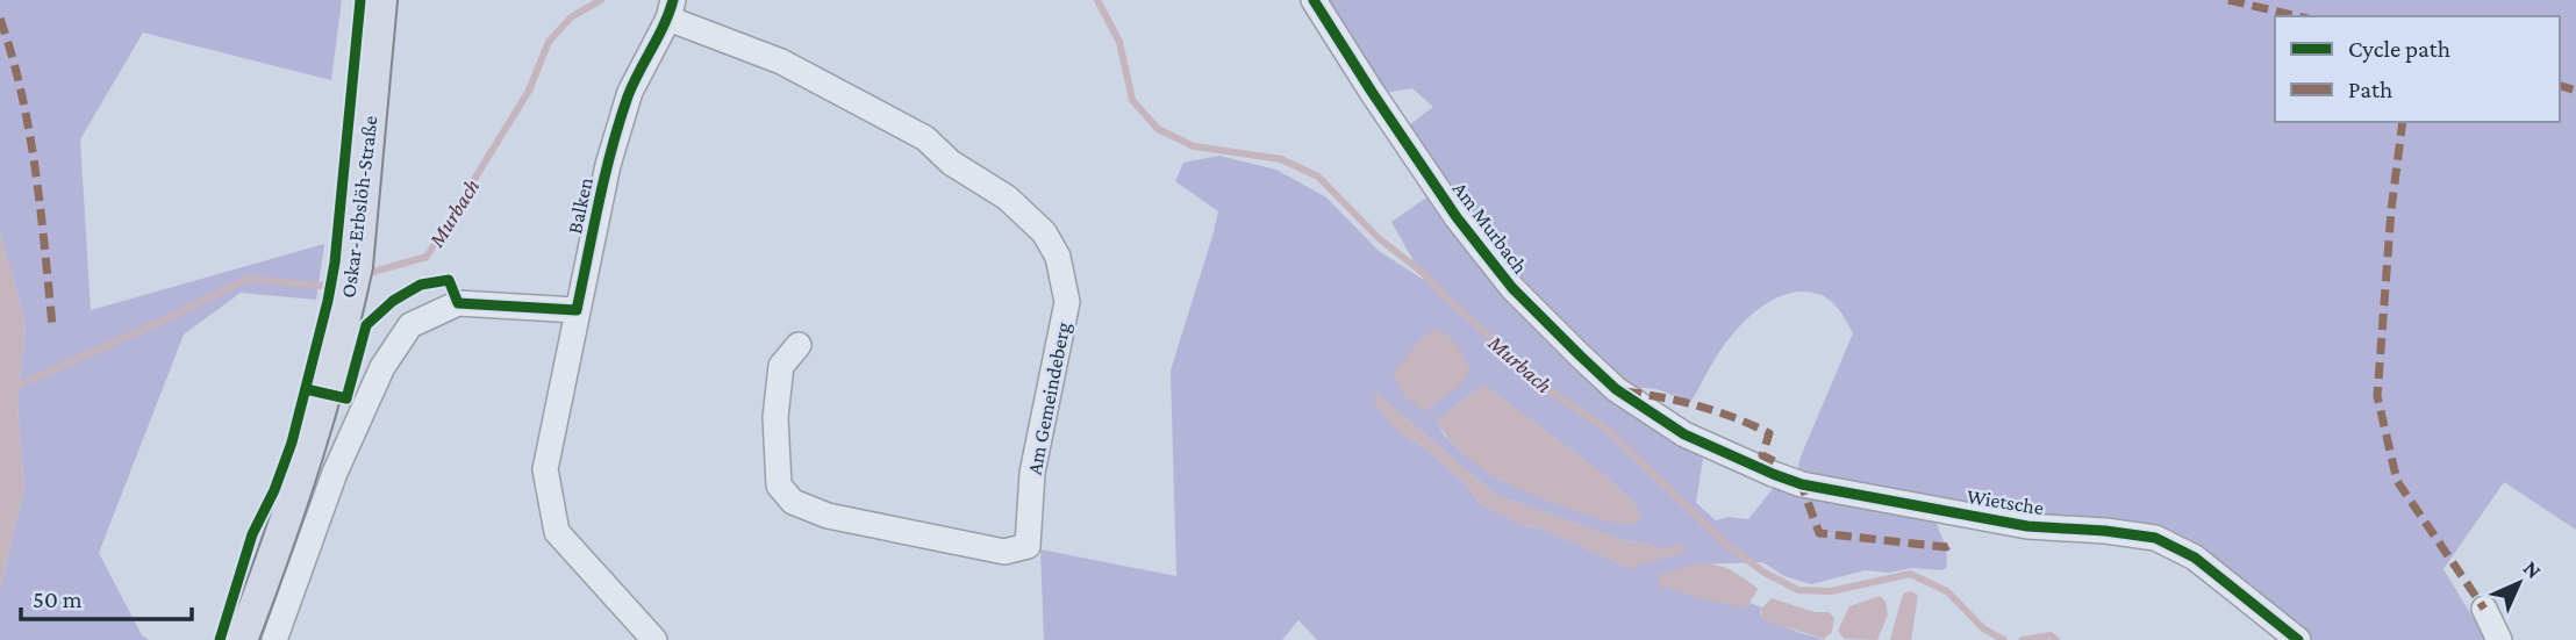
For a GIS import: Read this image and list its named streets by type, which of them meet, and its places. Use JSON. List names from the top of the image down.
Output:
{
  "streets": {
    "main road": ["Oskar-Erbslöh-Straße"],
    "street": [
      "Balken",
      "Am Murbach",
      "Am Gemeindeberg",
      "Wietsche"
    ]
  },
  "crossings": [
    ["Balken", "Am Gemeindeberg"],
    ["Am Murbach", "Wietsche"]
  ],
  "water": ["Murbach"],
  "legend": ["Cycle path", "Path"],
  "scale_bar": "50 m",
  "north": "top right"
}
